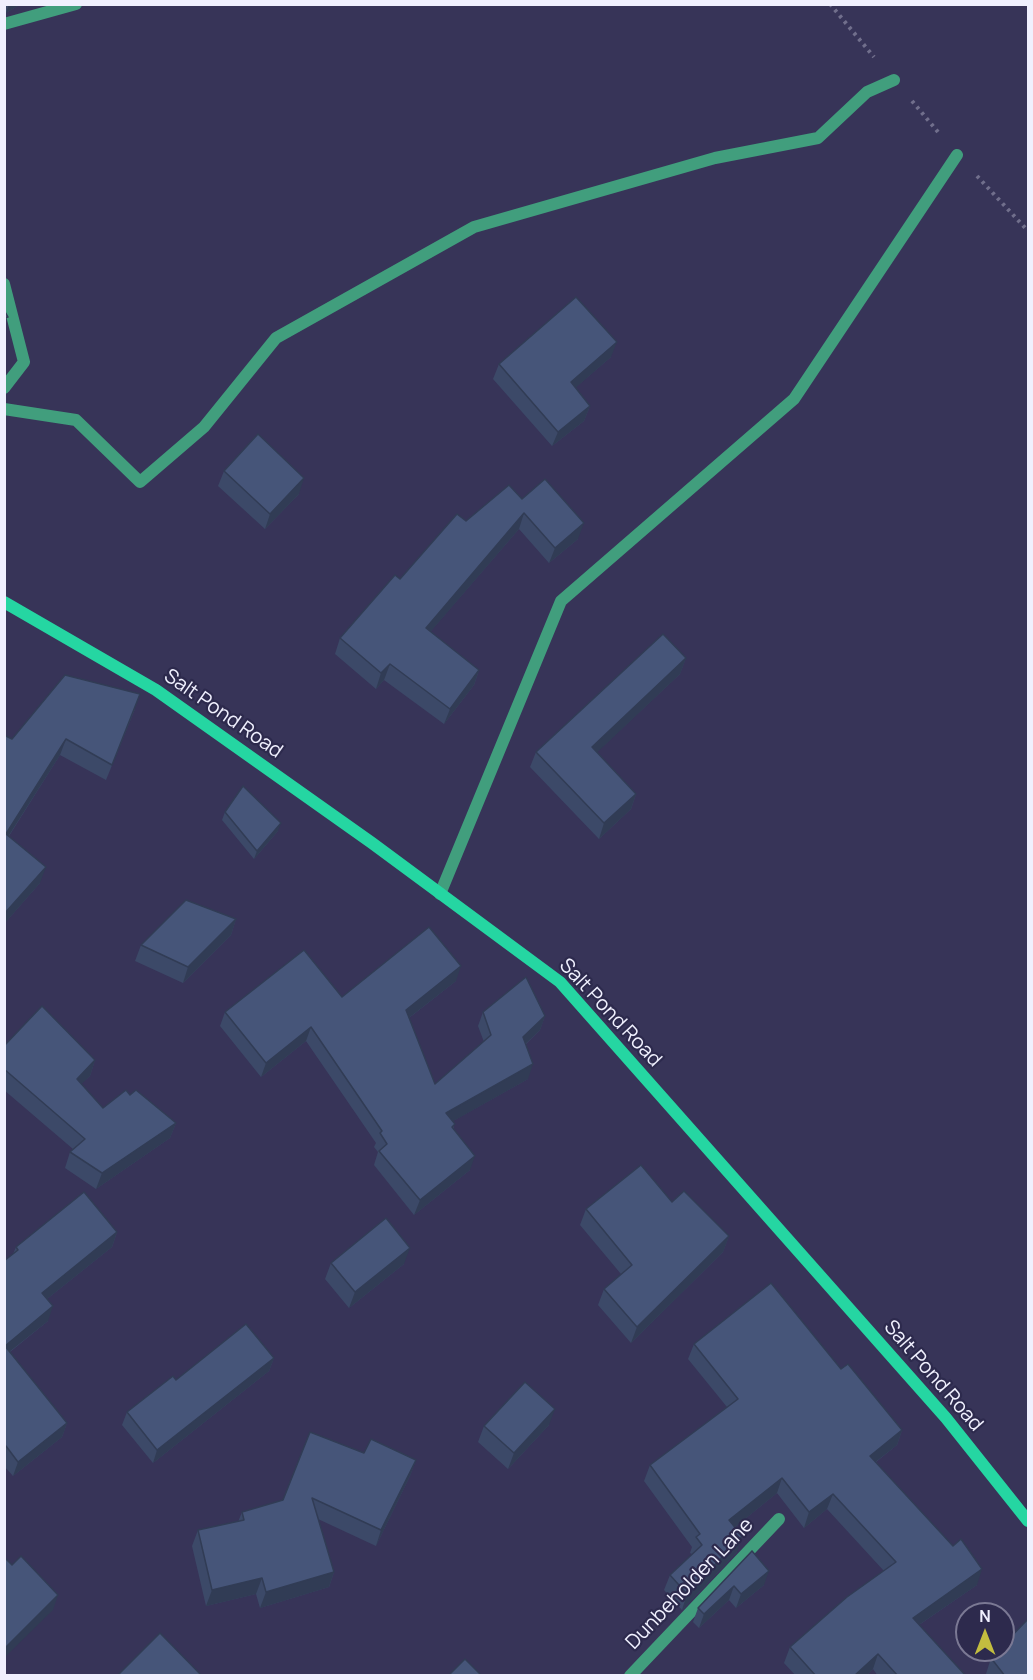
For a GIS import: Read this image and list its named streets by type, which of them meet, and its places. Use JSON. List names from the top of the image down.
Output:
{
  "streets": {
    "street": ["Salt Pond Road", "Dunbeholden Lane"]
  },
  "north": "top"
}
